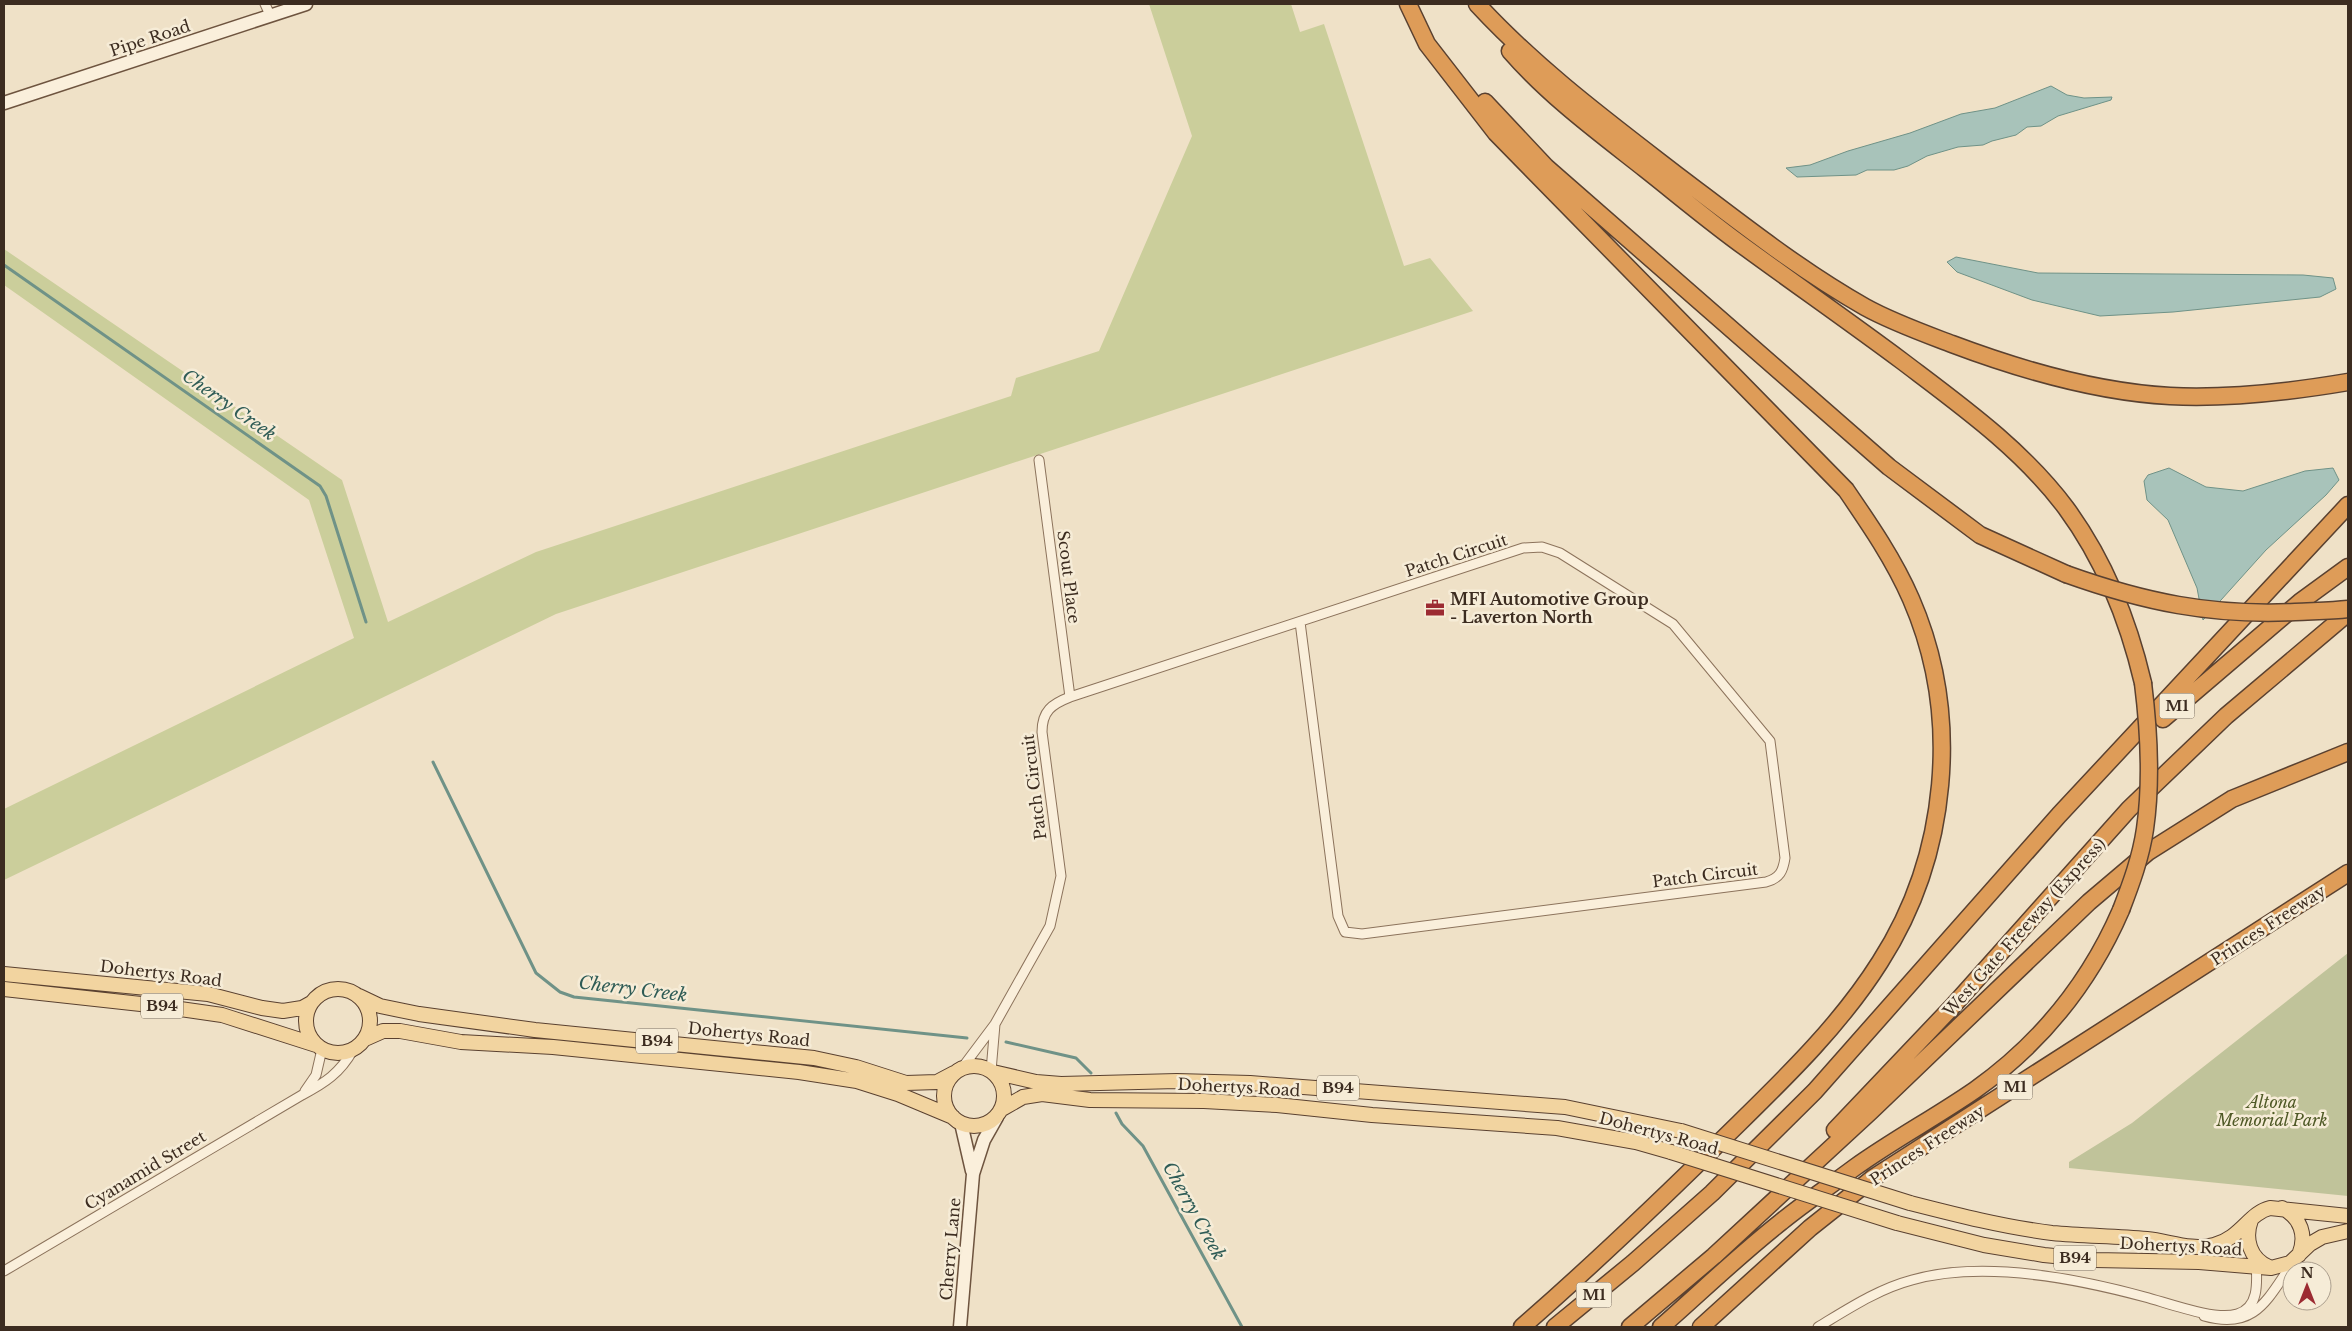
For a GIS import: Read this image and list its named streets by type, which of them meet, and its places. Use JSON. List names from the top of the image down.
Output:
{
  "streets": {
    "highway": ["M1", "Princes Freeway", "West Gate Freeway (Express)"],
    "main road": ["Dohertys Road", "B94"],
    "street": [
      "Pipe Road",
      "Patch Circuit",
      "Scout Place",
      "Cyanamid Street",
      "Cherry Lane"
    ]
  },
  "crossings": [
    ["Patch Circuit", "Scout Place"],
    ["Patch Circuit", "Dohertys Road"],
    ["Patch Circuit", "B94"],
    ["Patch Circuit", "Cherry Lane"],
    ["M1", "West Gate Freeway (Express)"],
    ["Dohertys Road", "B94"],
    ["Dohertys Road", "Cyanamid Street"],
    ["Dohertys Road", "Cherry Lane"],
    ["B94", "Cyanamid Street"],
    ["B94", "Cherry Lane"]
  ],
  "water": ["Cherry Creek"],
  "parks": ["Altona Memorial Park"],
  "places": {
    "office": ["MFI Automotive Group - Laverton North"]
  },
  "north": "top"
}
